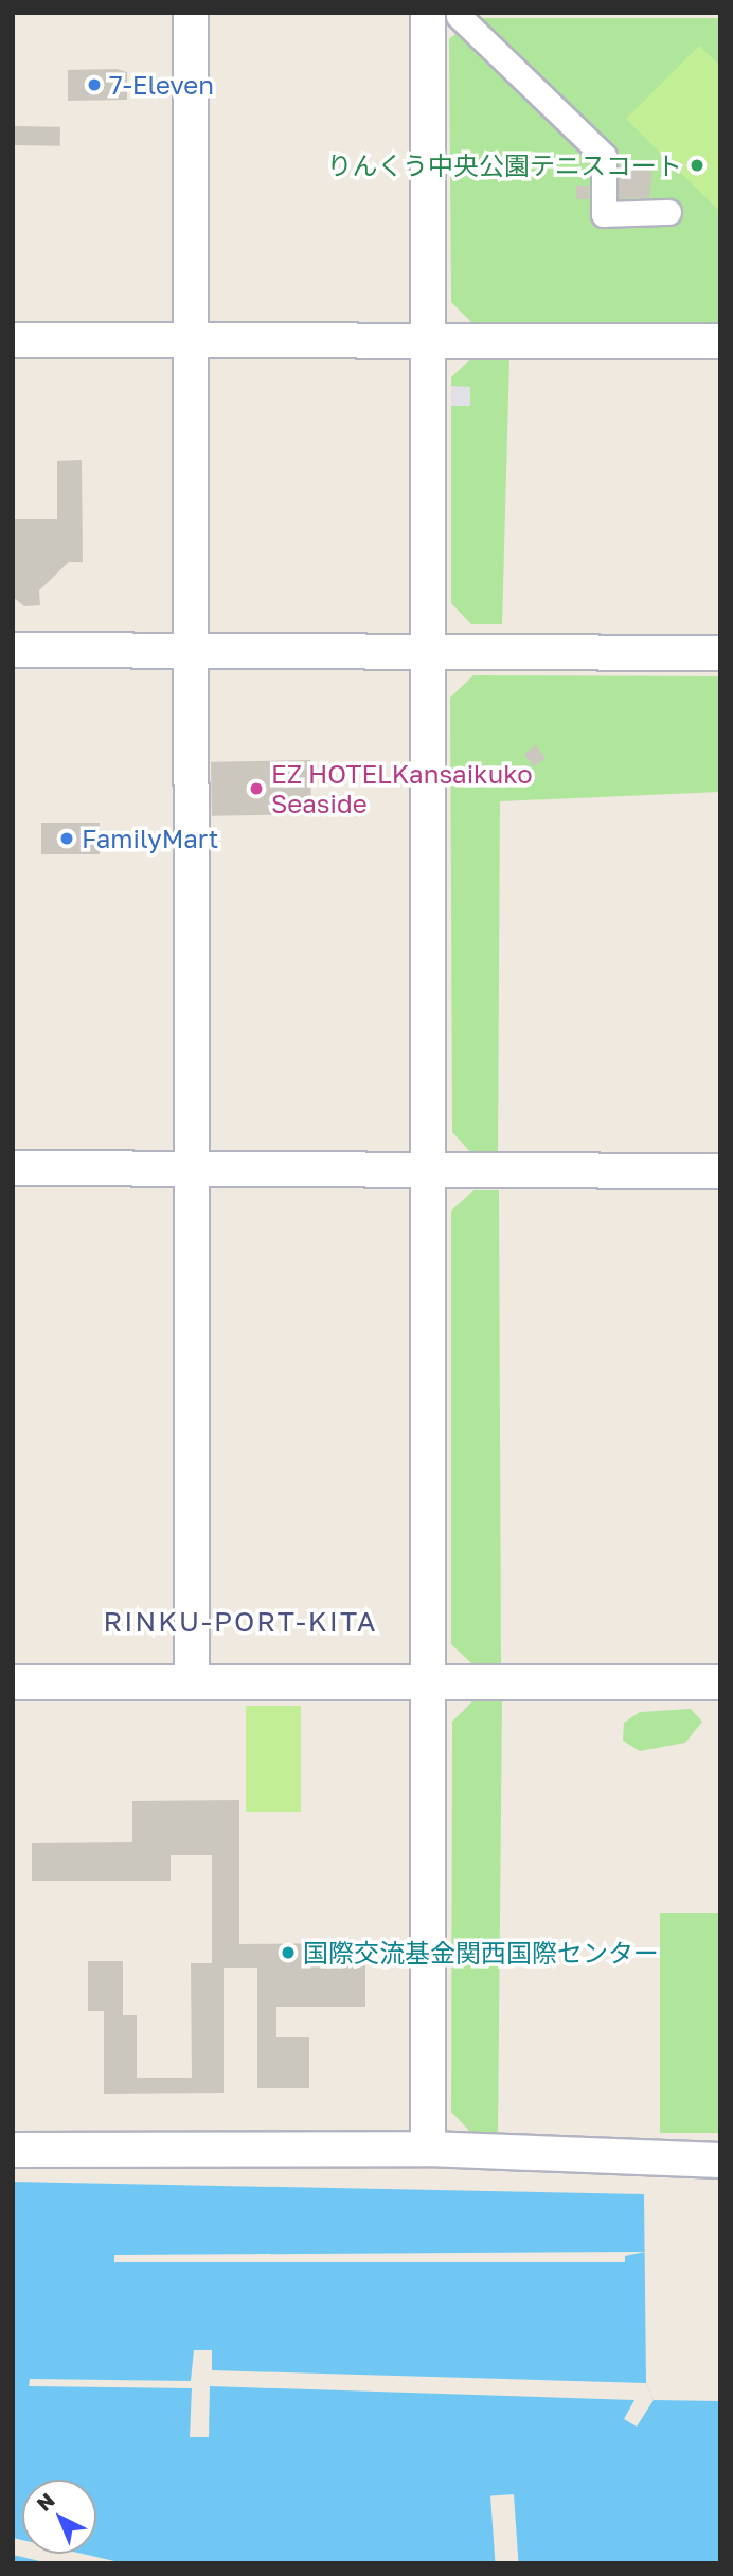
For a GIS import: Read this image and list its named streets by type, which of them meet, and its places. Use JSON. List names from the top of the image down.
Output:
{
  "districts": ["RINKU-PORT-KITA"],
  "places": [
    "7-Eleven",
    "りんくう中央公園テニスコート",
    "EZ HOTELKansaikuko Seaside",
    "FamilyMart",
    "国際交流基金関西国際センター"
  ],
  "north": "top left"
}
